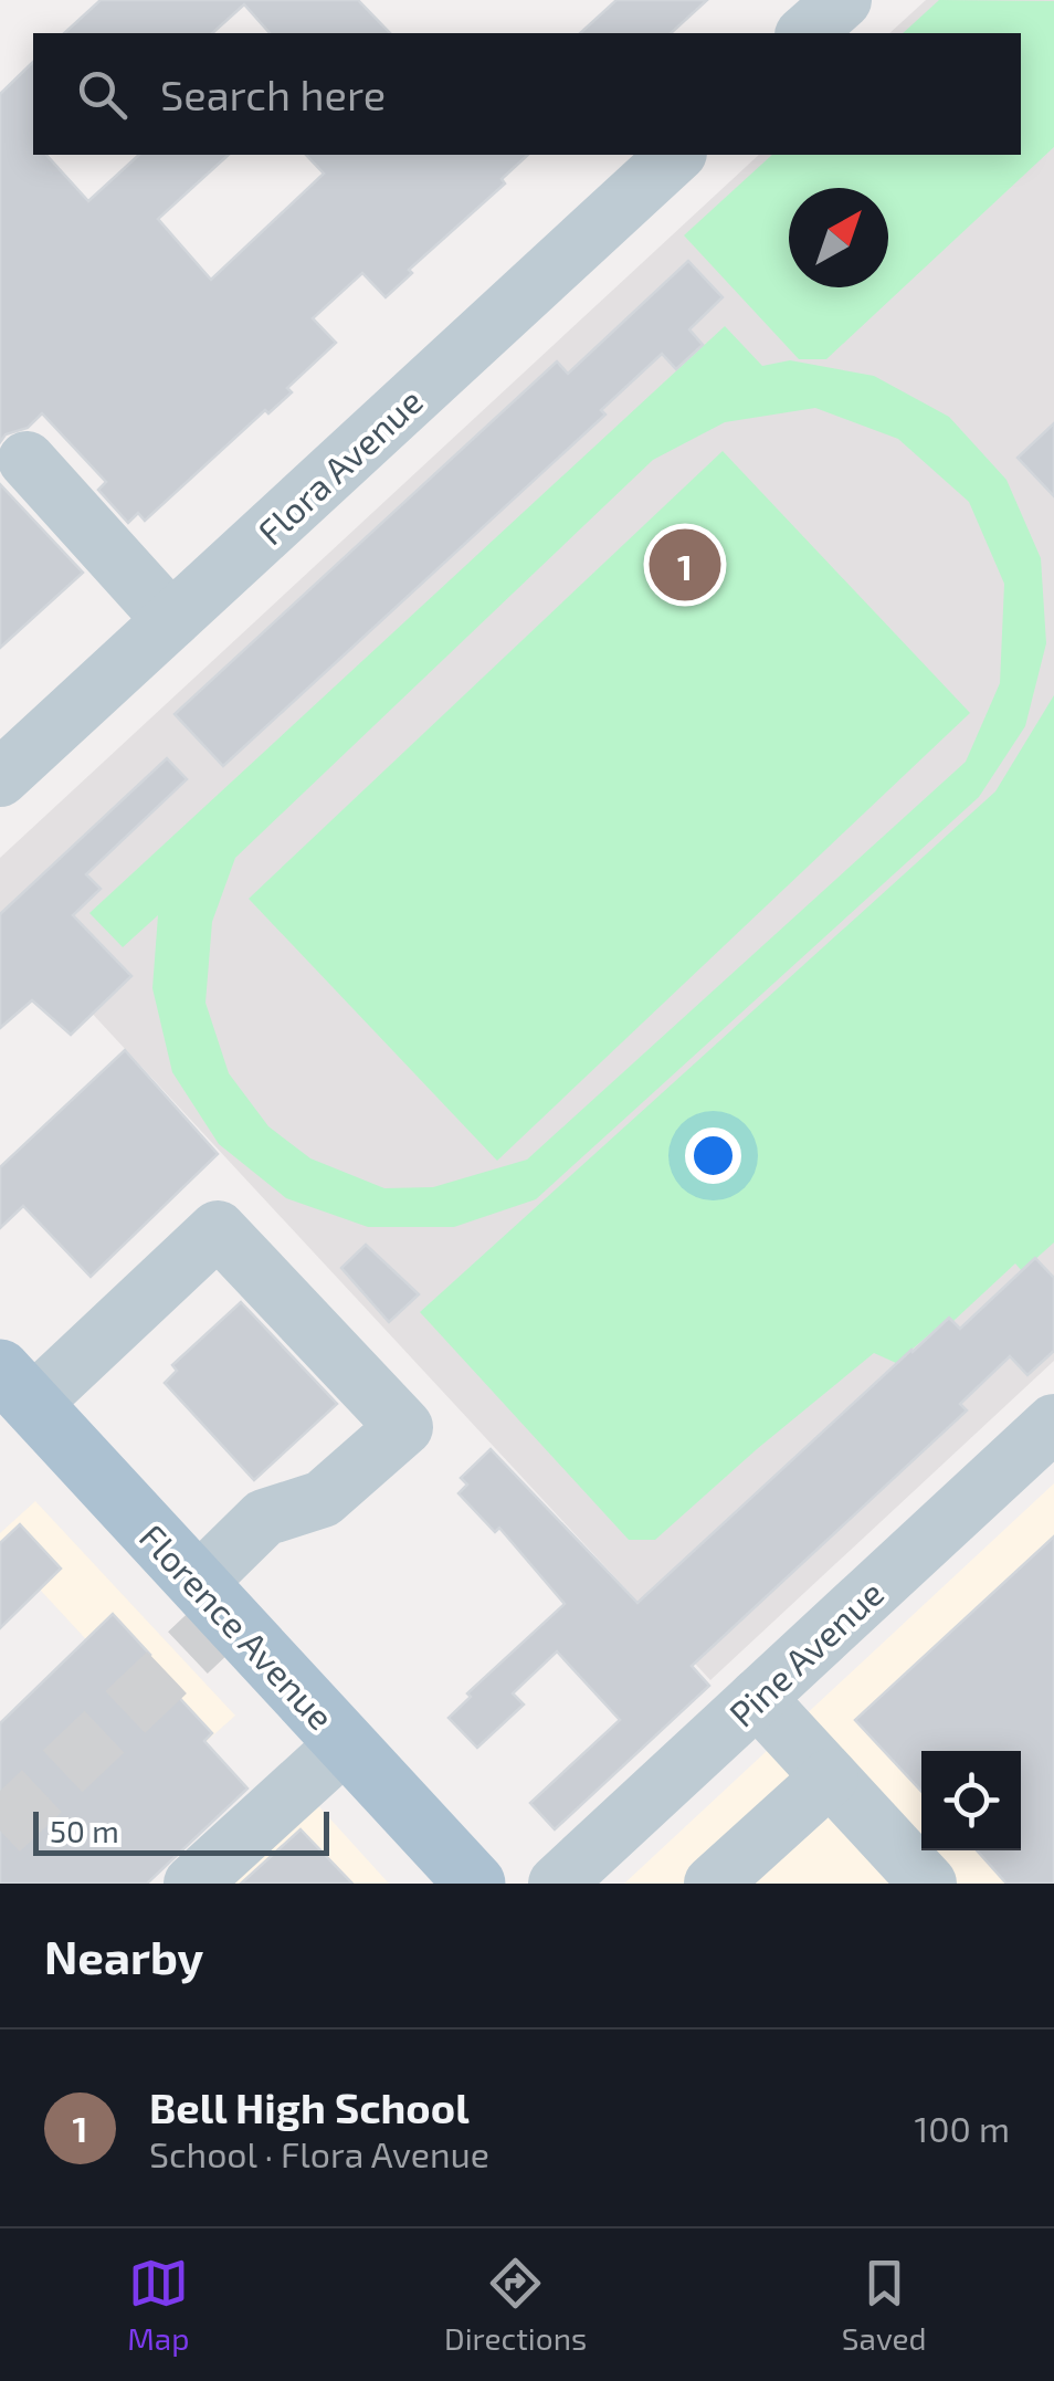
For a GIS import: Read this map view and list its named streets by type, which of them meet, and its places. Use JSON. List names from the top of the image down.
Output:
{
  "streets": {
    "main road": ["Florence Avenue"],
    "street": ["Flora Avenue", "Pine Avenue"]
  },
  "scale_bar": "50 m",
  "north": "top right",
  "page": {
    "search": "Search here",
    "pins": "1",
    "scale": "50 m",
    "heading": "Nearby",
    "list": [
      {
        "mark": "1",
        "name": "Bell High School",
        "note": "School · Flora Avenue",
        "value": "100 m"
      }
    ],
    "nav": ["Map", "Directions", "Saved"]
  }
}
